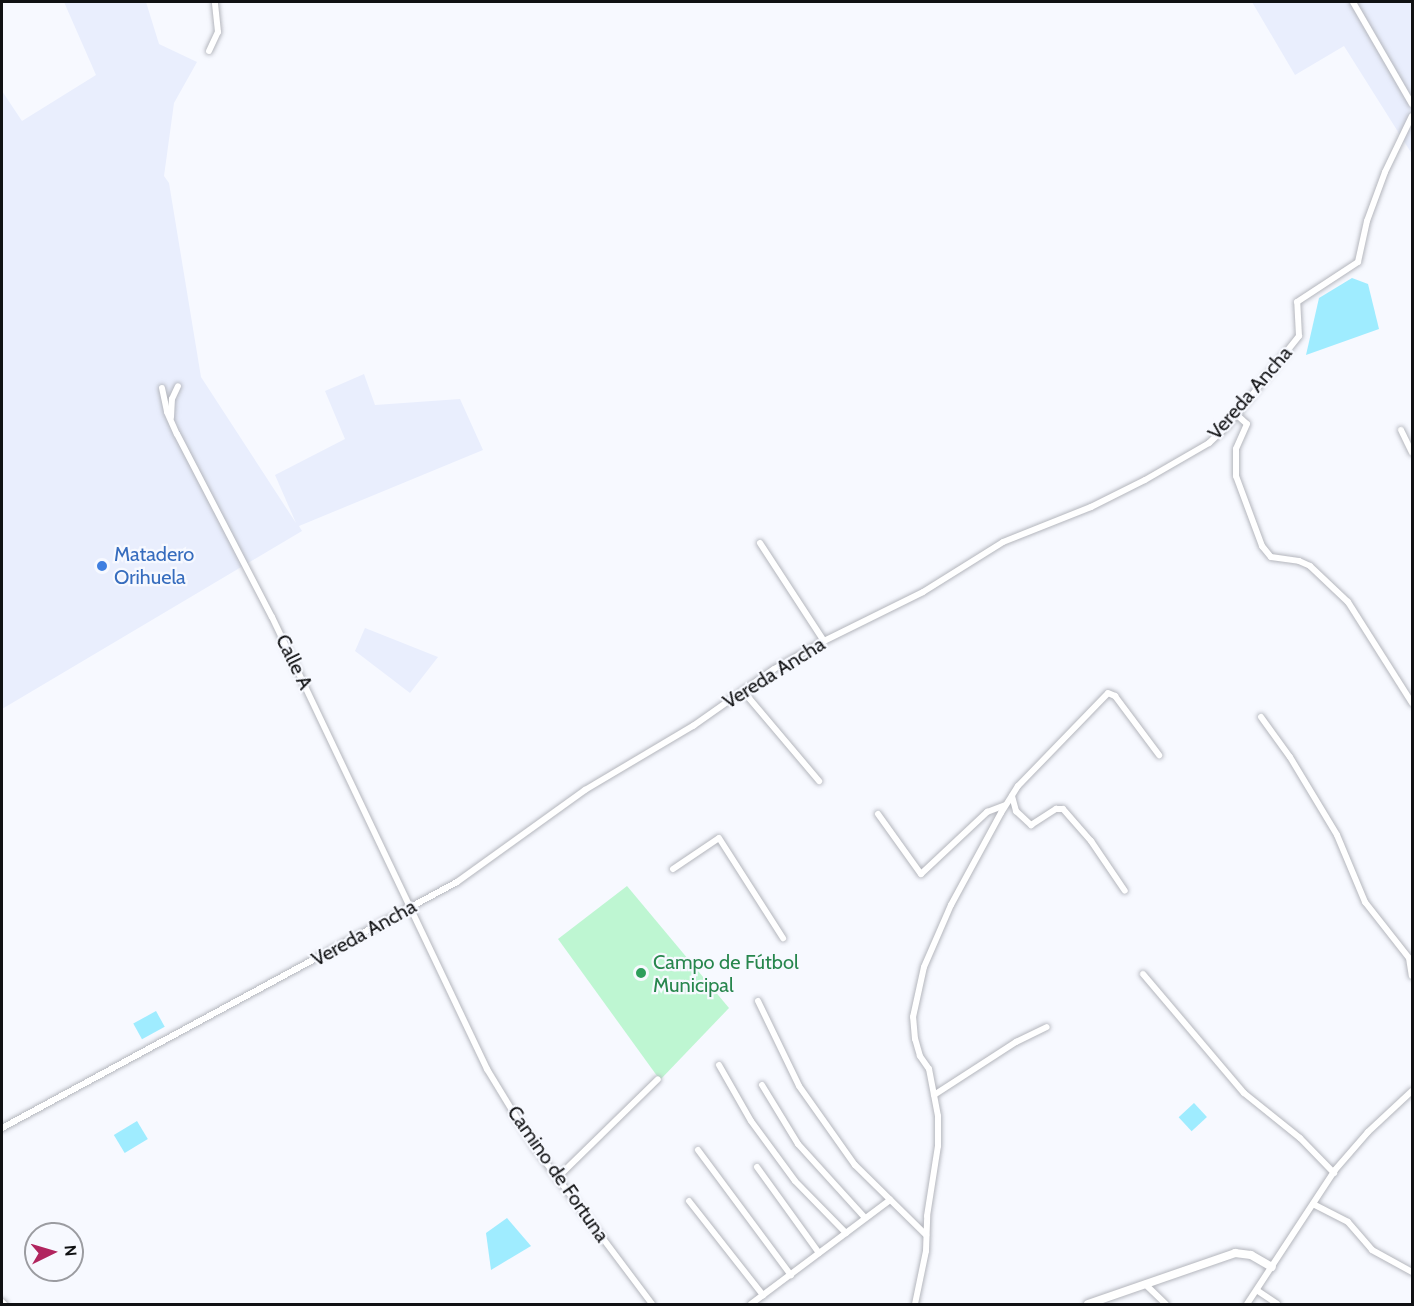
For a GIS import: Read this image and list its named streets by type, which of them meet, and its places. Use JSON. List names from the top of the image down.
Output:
{
  "streets": {
    "street": ["Vereda Ancha", "Calle A", "Camino de Fortuna"]
  },
  "crossings": [
    ["Vereda Ancha", "Calle A"],
    ["Vereda Ancha", "Camino de Fortuna"],
    ["Calle A", "Camino de Fortuna"]
  ],
  "places": ["Matadero Orihuela", "Campo de Fútbol Municipal"],
  "north": "right"
}
